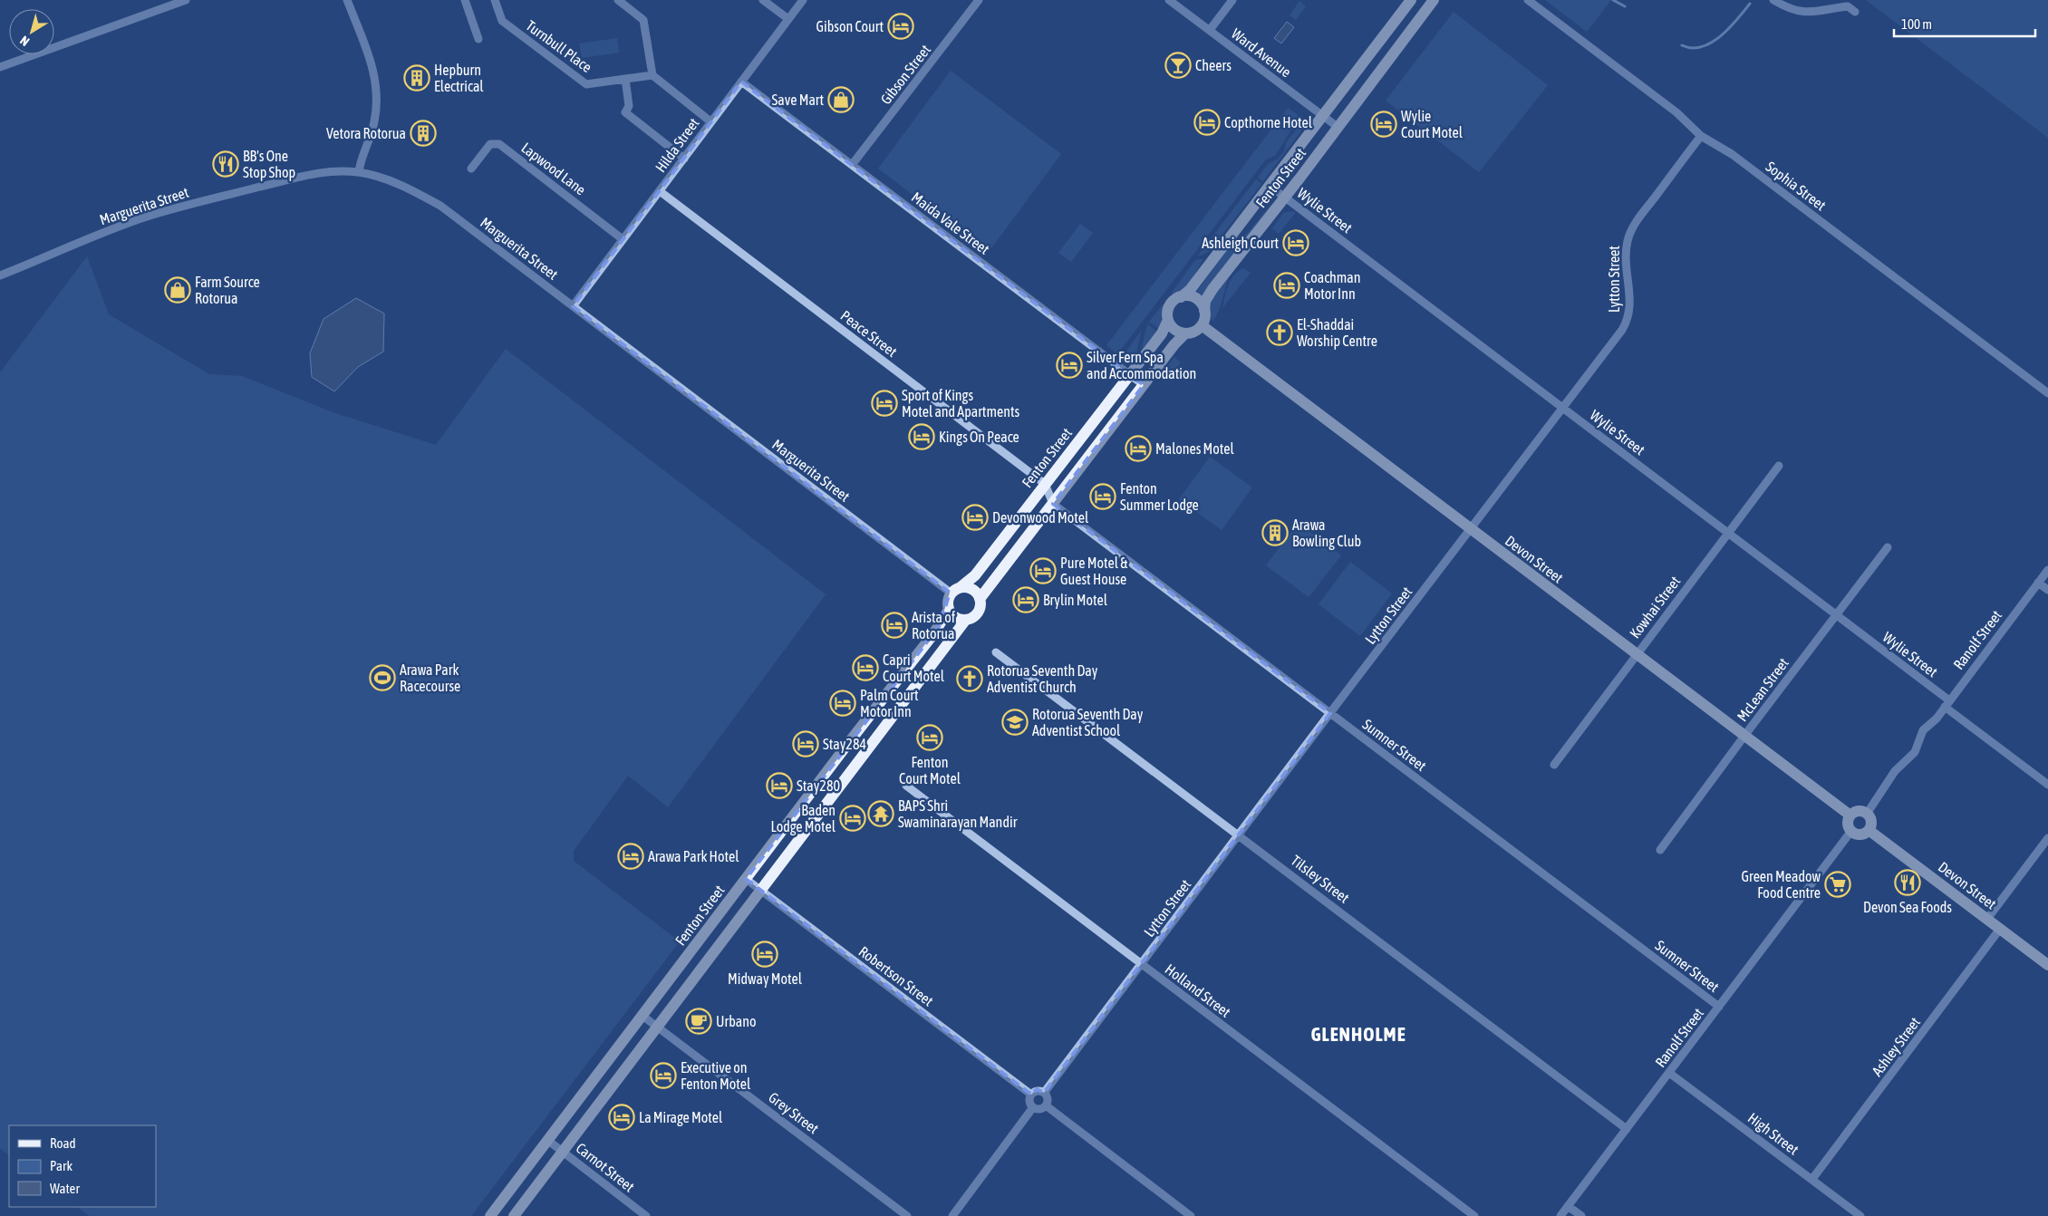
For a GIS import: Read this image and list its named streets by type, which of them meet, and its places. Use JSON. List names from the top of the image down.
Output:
{
  "streets": {
    "main road": ["Fenton Street", "Devon Street"],
    "street": [
      "Turnbull Place",
      "Ward Avenue",
      "Gibson Street",
      "Hilda Street",
      "Lapwood Lane",
      "Sophia Street",
      "Marguerita Street",
      "Wylie Street",
      "Maida Vale Street",
      "Lytton Street",
      "Peace Street",
      "Kowhai Street",
      "Ranolf Street",
      "McLean Street",
      "Sumner Street",
      "Tilsley Street",
      "Robertson Street",
      "Holland Street",
      "Ashley Street",
      "Grey Street",
      "High Street",
      "Carnot Street"
    ]
  },
  "crossings": [
    ["Ward Avenue", "Fenton Street"],
    ["Gibson Street", "Maida Vale Street"],
    ["Hilda Street", "Lapwood Lane"],
    ["Hilda Street", "Marguerita Street"],
    ["Hilda Street", "Maida Vale Street"],
    ["Hilda Street", "Peace Street"],
    ["Fenton Street", "Marguerita Street"],
    ["Fenton Street", "Wylie Street"],
    ["Fenton Street", "Maida Vale Street"],
    ["Fenton Street", "Peace Street"],
    ["Fenton Street", "Devon Street"],
    ["Fenton Street", "Robertson Street"],
    ["Fenton Street", "Grey Street"],
    ["Fenton Street", "Carnot Street"],
    ["Sophia Street", "Lytton Street"],
    ["Wylie Street", "Lytton Street"],
    ["Wylie Street", "Kowhai Street"],
    ["Wylie Street", "Ranolf Street"],
    ["Wylie Street", "McLean Street"],
    ["Lytton Street", "Devon Street"],
    ["Lytton Street", "Sumner Street"],
    ["Lytton Street", "Tilsley Street"],
    ["Lytton Street", "Robertson Street"],
    ["Lytton Street", "Holland Street"],
    ["Devon Street", "Kowhai Street"],
    ["Devon Street", "Ranolf Street"],
    ["Devon Street", "McLean Street"],
    ["Devon Street", "Ashley Street"],
    ["Ranolf Street", "Sumner Street"],
    ["Ranolf Street", "Tilsley Street"],
    ["Ranolf Street", "High Street"],
    ["Ashley Street", "High Street"]
  ],
  "districts": ["GLENHOLME"],
  "places": {
    "hotel": [
      "Gibson Court",
      "Copthorne Hotel",
      "Wylie Court Motel",
      "Ashleigh Court",
      "Coachman Motor Inn",
      "Silver Fern Spa and Accommodation",
      "Sport of Kings Motel and Apartments",
      "Kings On Peace",
      "Malones Motel",
      "Fenton Summer Lodge",
      "Devonwood Motel",
      "Pure Motel & Guest House",
      "Brylin Motel",
      "Arista of Rotorua",
      "Capri Court Motel",
      "Palm Court Motor Inn",
      "Fenton Court Motel",
      "Stay284",
      "Stay280",
      "Baden Lodge Motel",
      "Arawa Park Hotel",
      "Midway Motel",
      "Executive on Fenton Motel",
      "La Mirage Motel"
    ],
    "bar": ["Cheers"],
    "building": ["Hepburn Electrical", "Vetora Rotorua", "Arawa Bowling Club"],
    "shop": ["Save Mart", "Farm Source Rotorua"],
    "restaurant": ["BB's One Stop Shop", "Devon Sea Foods"],
    "church": ["El-Shaddai Worship Centre", "Rotorua Seventh Day Adventist Church"],
    "sports": ["Arawa Park Racecourse"],
    "school or university": ["Rotorua Seventh Day Adventist School"],
    "temple": ["BAPS Shri Swaminarayan Mandir"],
    "supermarket": ["Green Meadow Food Centre"],
    "cafe": ["Urbano"]
  },
  "legend": ["Road", "Park", "Water"],
  "scale_bar": "100 m",
  "north": "bottom left"
}
